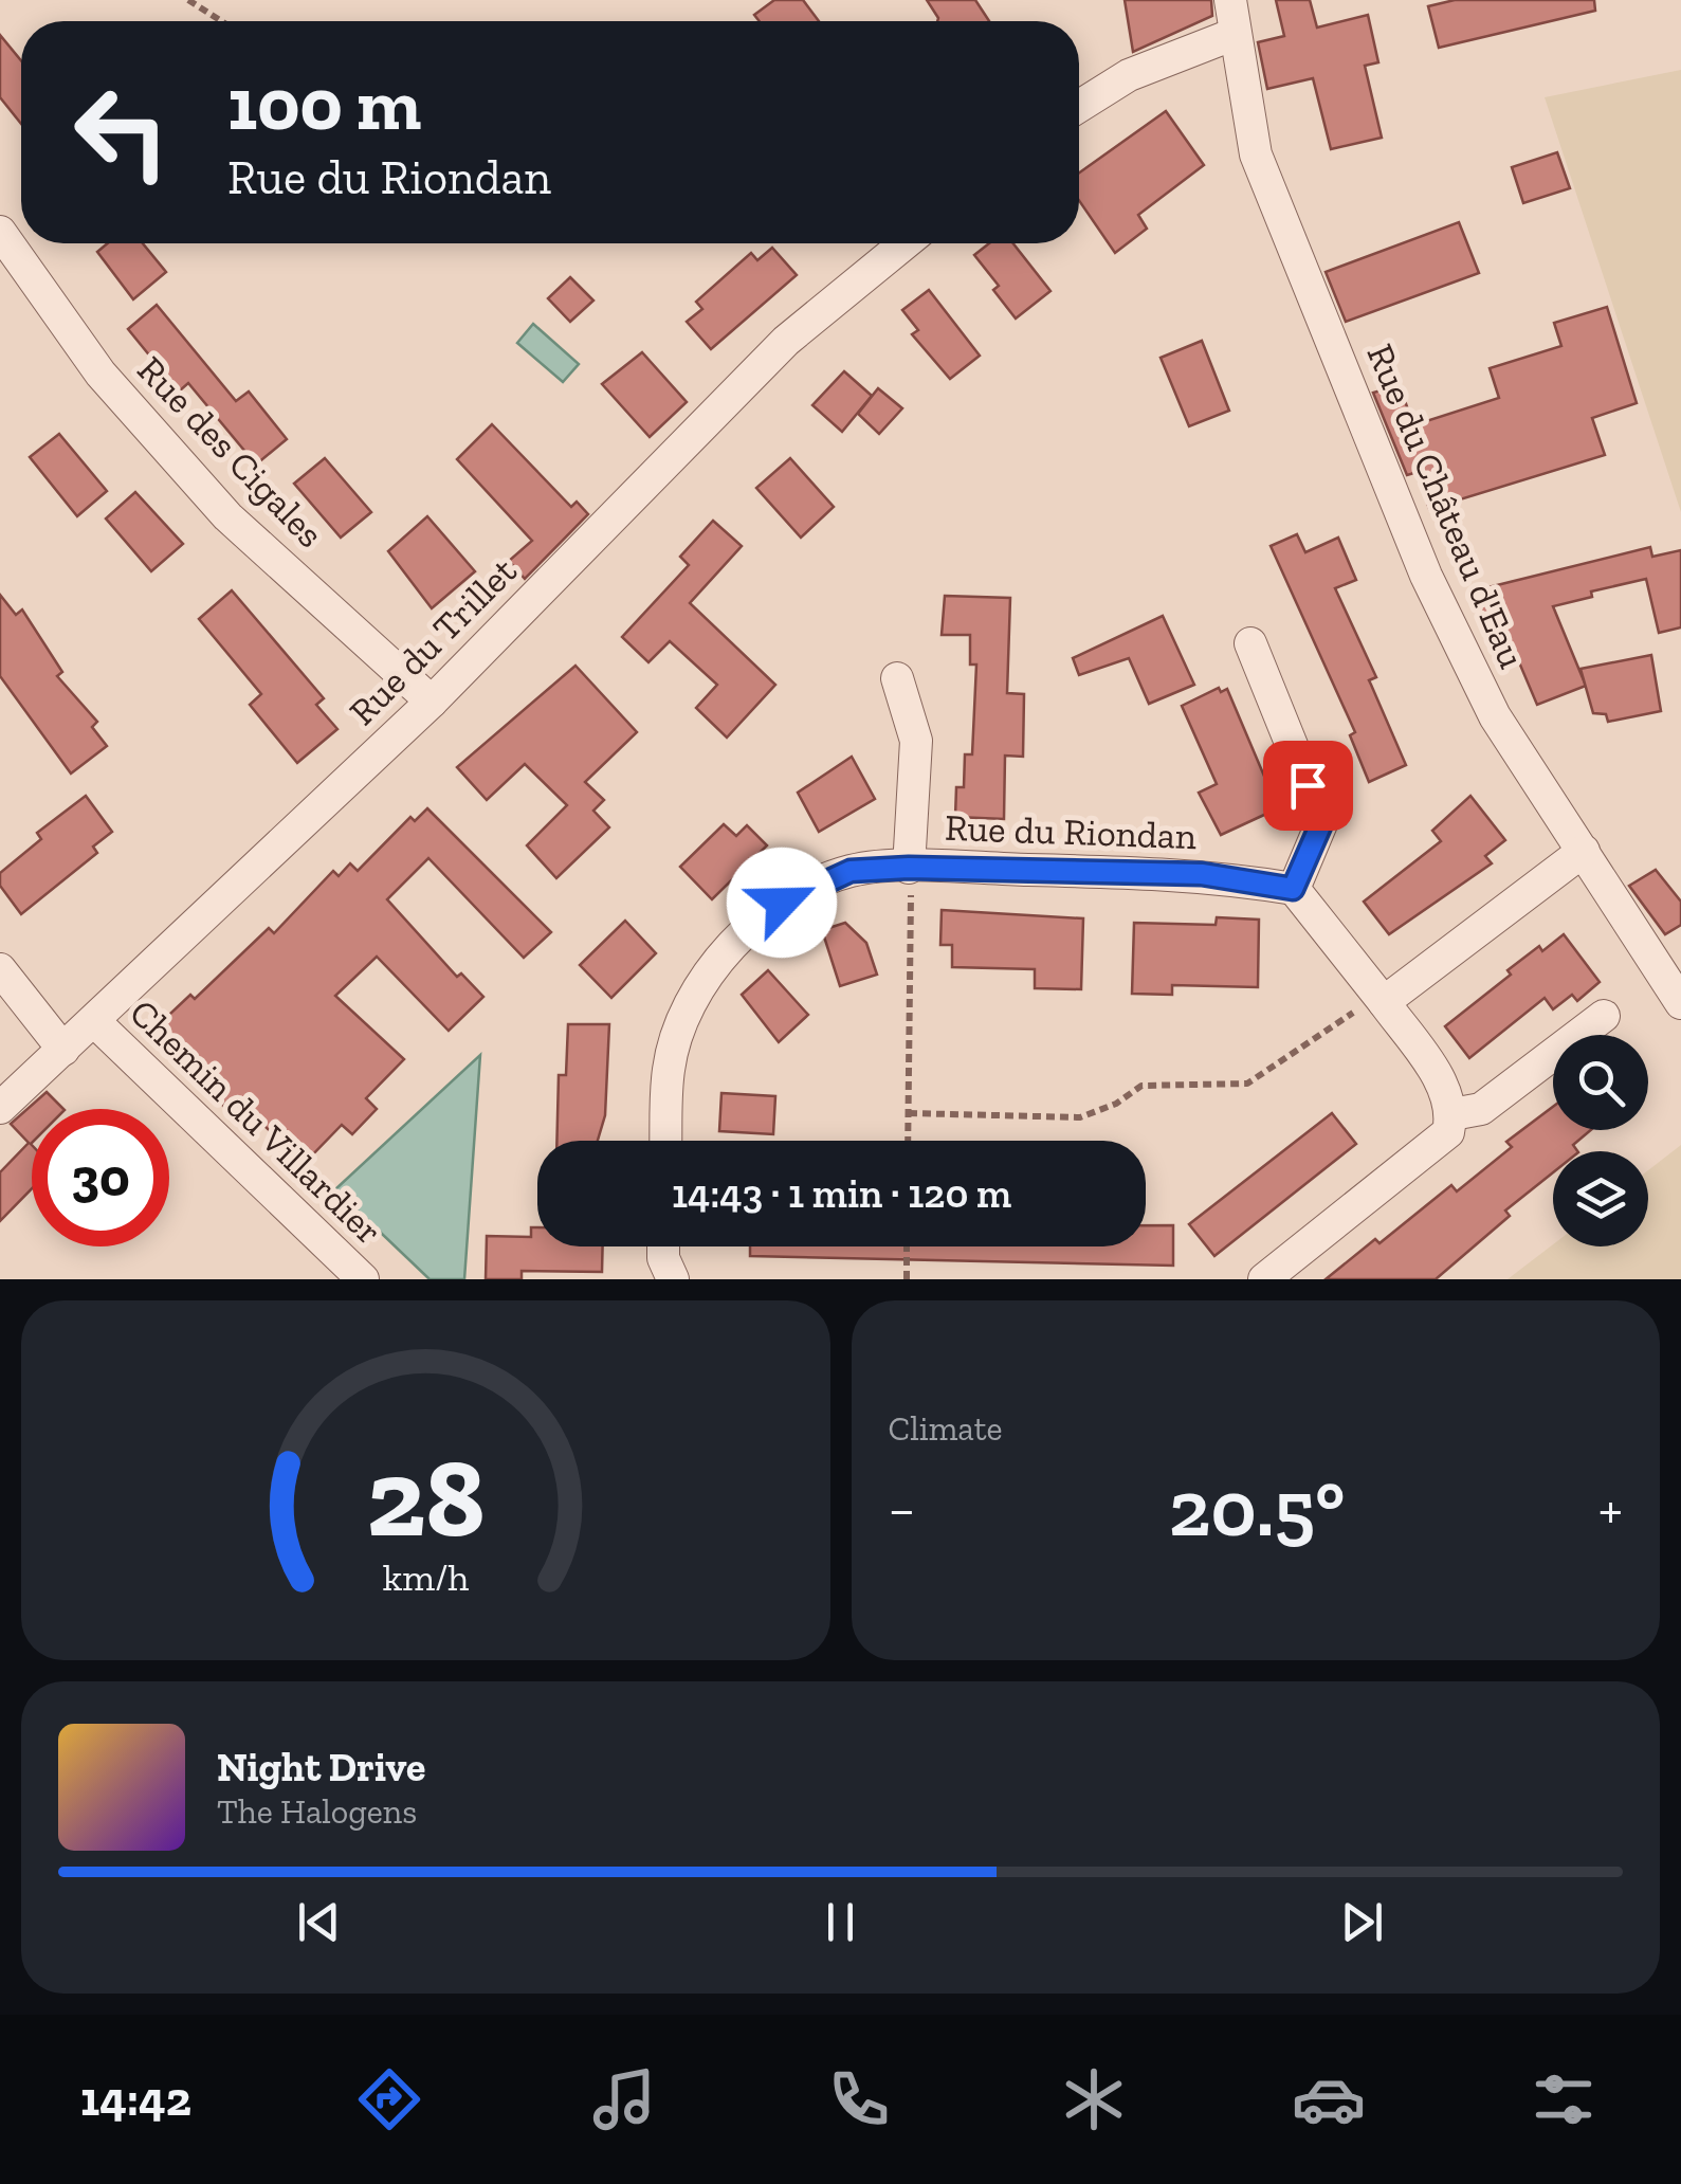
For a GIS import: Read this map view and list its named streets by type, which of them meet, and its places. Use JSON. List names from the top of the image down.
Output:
{
  "streets": {
    "street": [
      "Rue des Cigales",
      "Rue du Château d'Eau",
      "Rue du Trillet",
      "Rue du Riondan",
      "Chemin du Villardier"
    ]
  },
  "crossings": [
    ["Rue des Cigales", "Rue du Trillet"],
    ["Rue du Trillet", "Chemin du Villardier"]
  ],
  "page": {
    "turn": ["100 m", "Rue du Riondan"],
    "limit": "30",
    "trip": "14:43 · 1 min · 120 m",
    "tile": "Climate",
    "heat": ["−", "20.5°", "+"],
    "song": ["Night Drive", "The Halogens"],
    "tabs": "14:42",
    "gauge": ["28", "km/h"]
  }
}
